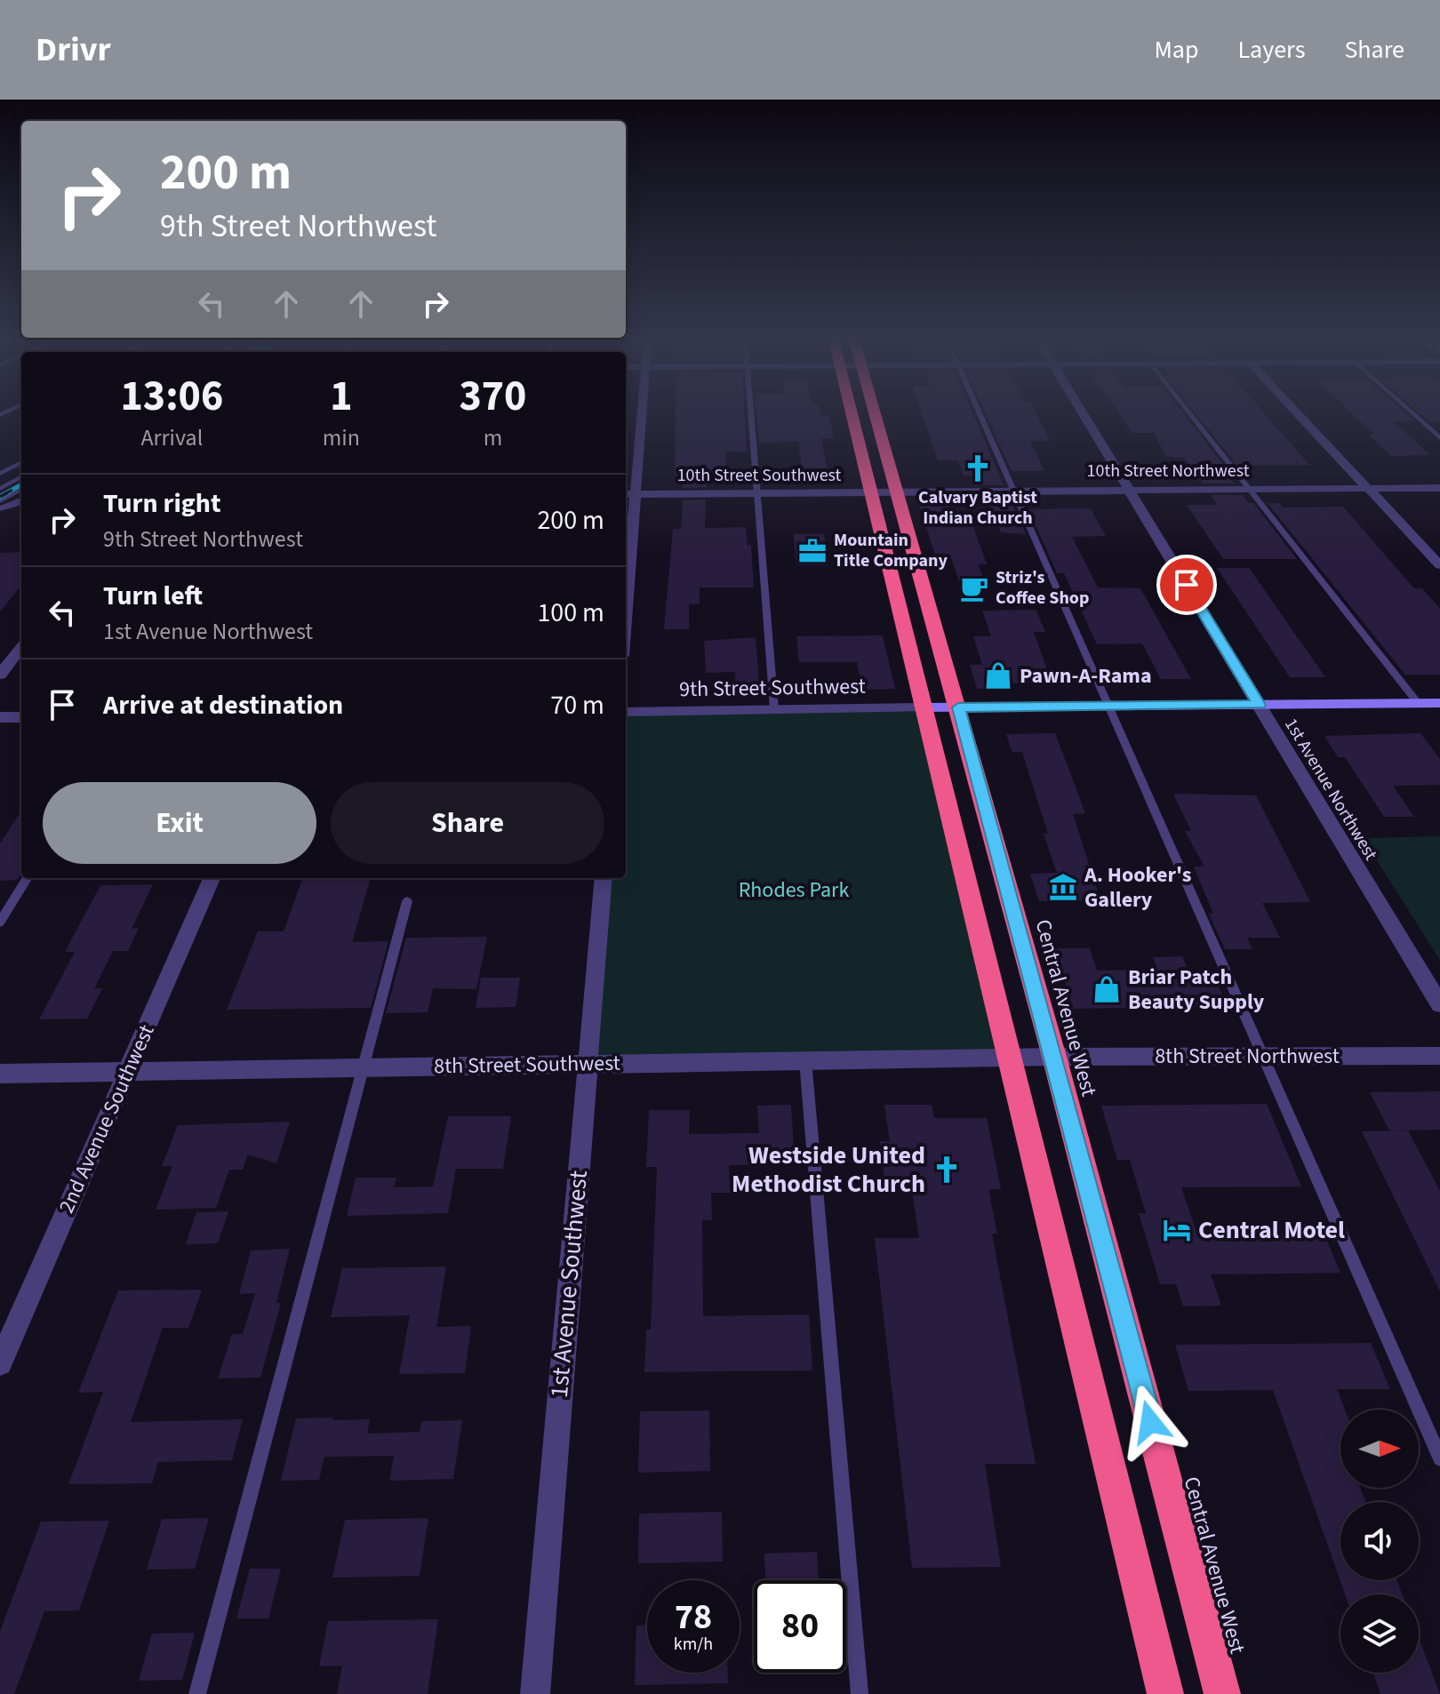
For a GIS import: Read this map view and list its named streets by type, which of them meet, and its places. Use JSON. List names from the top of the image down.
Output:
{
  "streets": {
    "highway": ["Central Avenue West"],
    "street": [
      "10th Street Northwest",
      "10th Street Southwest",
      "9th Street Southwest",
      "1st Avenue Northwest",
      "8th Street Northwest",
      "8th Street Southwest",
      "2nd Avenue Southwest",
      "1st Avenue Southwest"
    ]
  },
  "crossings": [
    ["10th Street Northwest", "10th Street Southwest"],
    ["10th Street Northwest", "1st Avenue Northwest"],
    ["10th Street Northwest", "Central Avenue West"],
    ["10th Street Southwest", "Central Avenue West"],
    ["9th Street Southwest", "Central Avenue West"],
    ["Central Avenue West", "8th Street Northwest"],
    ["Central Avenue West", "8th Street Southwest"],
    ["8th Street Northwest", "8th Street Southwest"],
    ["8th Street Southwest", "2nd Avenue Southwest"],
    ["8th Street Southwest", "1st Avenue Southwest"]
  ],
  "parks": ["Rhodes Park"],
  "places": {
    "church": ["Calvary Baptist Indian Church", "Westside United Methodist Church"],
    "office": ["Mountain Title Company"],
    "cafe": ["Striz's Coffee Shop"],
    "shop": ["Pawn-A-Rama", "Briar Patch Beauty Supply"],
    "museum": ["A. Hooker's Gallery"],
    "hotel": ["Central Motel"]
  },
  "north": "right",
  "page": {
    "header": "Drivr",
    "nav": ["Map", "Layers", "Share"],
    "turn": ["200 m", "9th Street Northwest"],
    "eta": [
      "13:06",
      "Arrival",
      "1",
      "min",
      "370",
      "m"
    ],
    "list": [
      {
        "name": "Turn right",
        "note": "9th Street Northwest",
        "value": "200 m"
      },
      {
        "name": "Turn left",
        "note": "1st Avenue Northwest",
        "value": "100 m"
      },
      {
        "name": "Arrive at destination",
        "value": "70 m"
      }
    ],
    "buttons": ["Exit", "Share"],
    "speed": "78 km/h",
    "limit": "80"
  }
}
